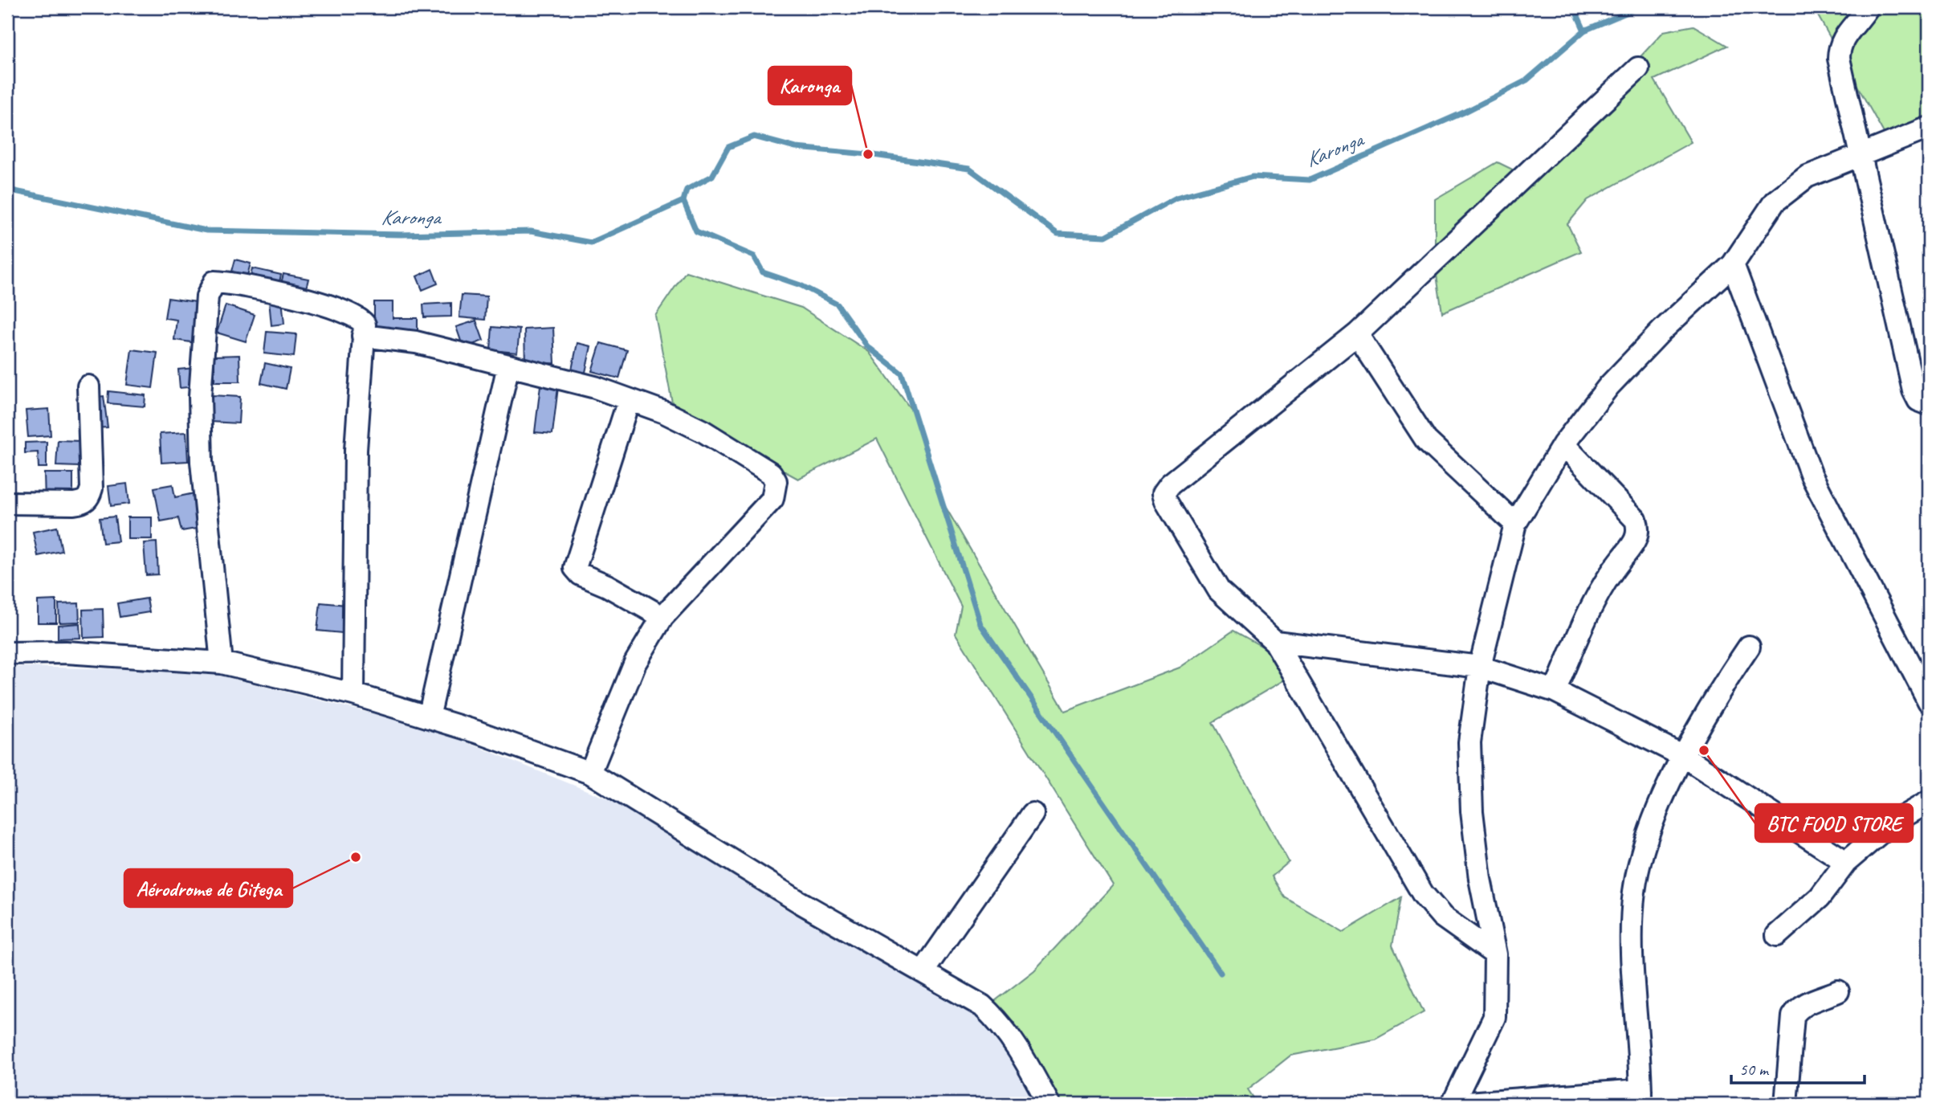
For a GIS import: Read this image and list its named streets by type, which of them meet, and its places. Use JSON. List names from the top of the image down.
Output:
{
  "water": ["Karonga"],
  "places": ["Karonga", "BTC FOOD STORE", "Aérodrome de Gitega"],
  "scale_bar": "50 m"
}
